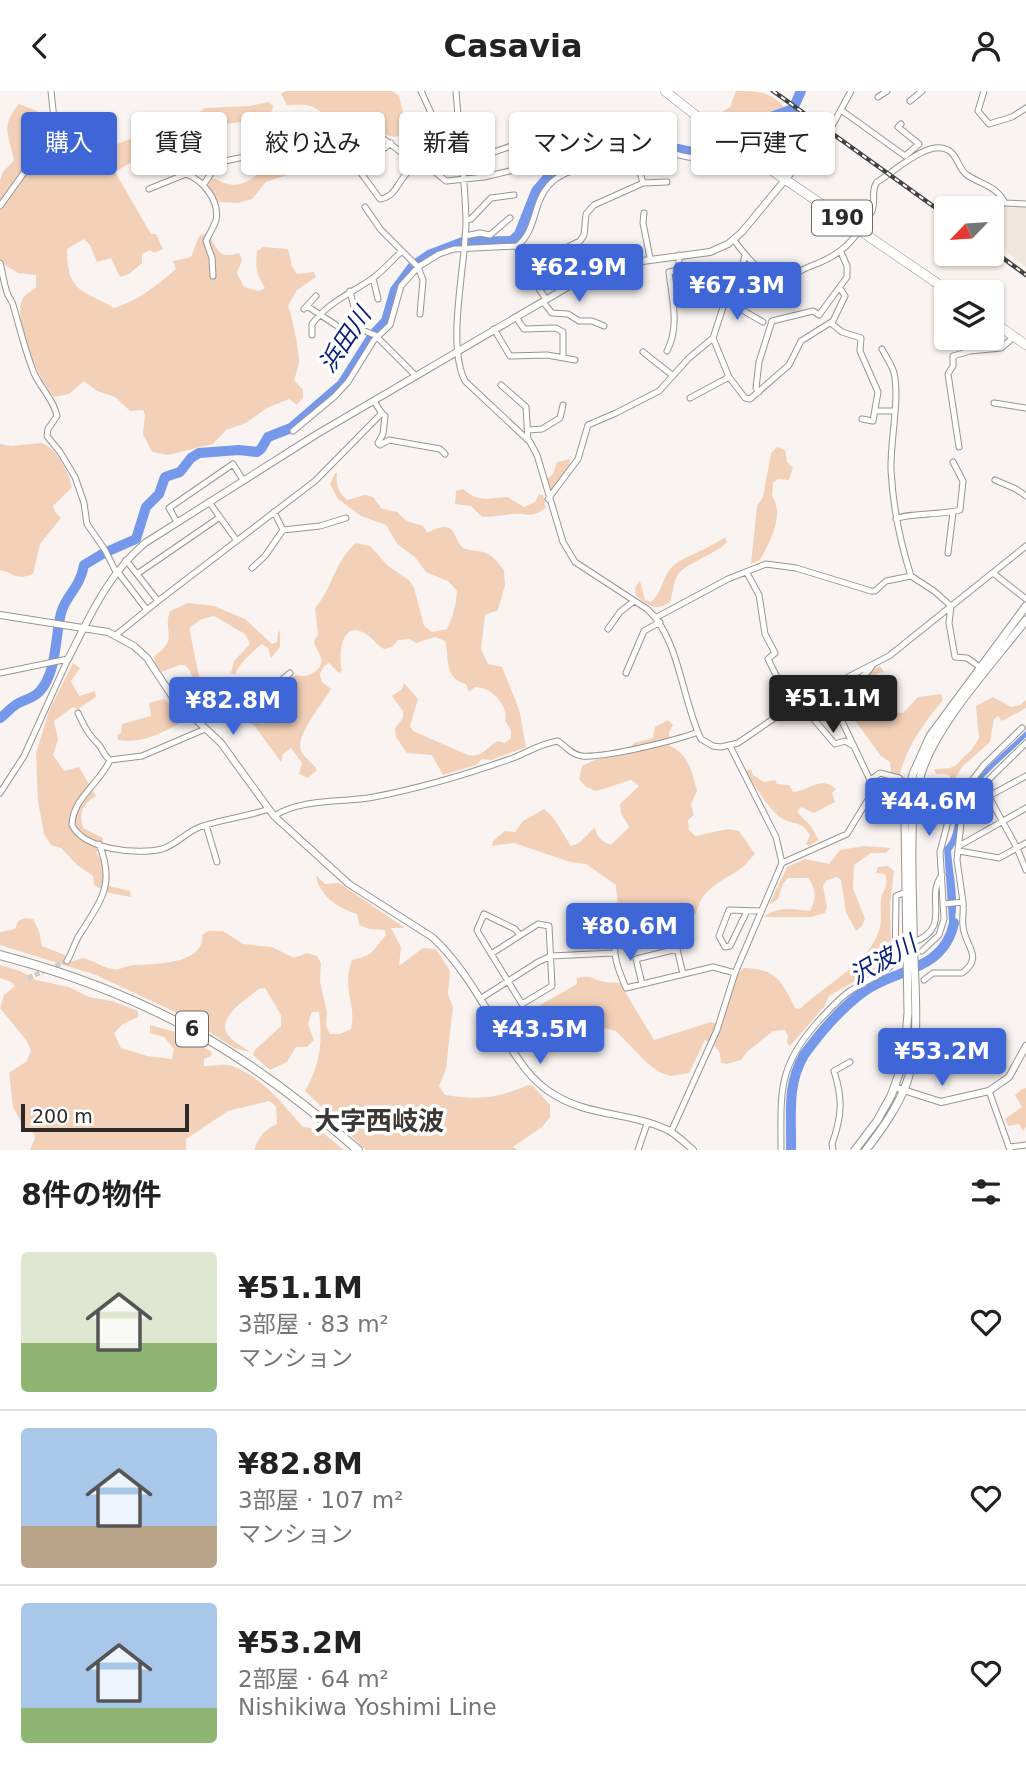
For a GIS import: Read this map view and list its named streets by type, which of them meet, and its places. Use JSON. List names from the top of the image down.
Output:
{
  "streets": {
    "highway": ["190"],
    "main road": ["6"]
  },
  "districts": ["大字西岐波"],
  "water": ["浜田川", "沢波川"],
  "scale_bar": "200 m",
  "north": "bottom left",
  "page": {
    "header": "Casavia",
    "chip": [
      "購入",
      "賃貸",
      "絞り込み",
      "新着",
      "マンション",
      "一戸建て"
    ],
    "price": [
      "¥62.9M",
      "¥67.3M",
      "¥51.1M",
      "¥82.8M",
      "¥44.6M",
      "¥80.6M",
      "¥43.5M",
      "¥53.2M"
    ],
    "scale": "200 m",
    "heading": "8件の物件",
    "list": [
      {
        "name": "¥51.1M",
        "note": "3部屋 · 83 m² · マンション"
      },
      {
        "name": "¥82.8M",
        "note": "3部屋 · 107 m² · マンション"
      },
      {
        "name": "¥53.2M",
        "note": "2部屋 · 64 m² · Nishikiwa Yoshimi Line"
      }
    ]
  }
}
